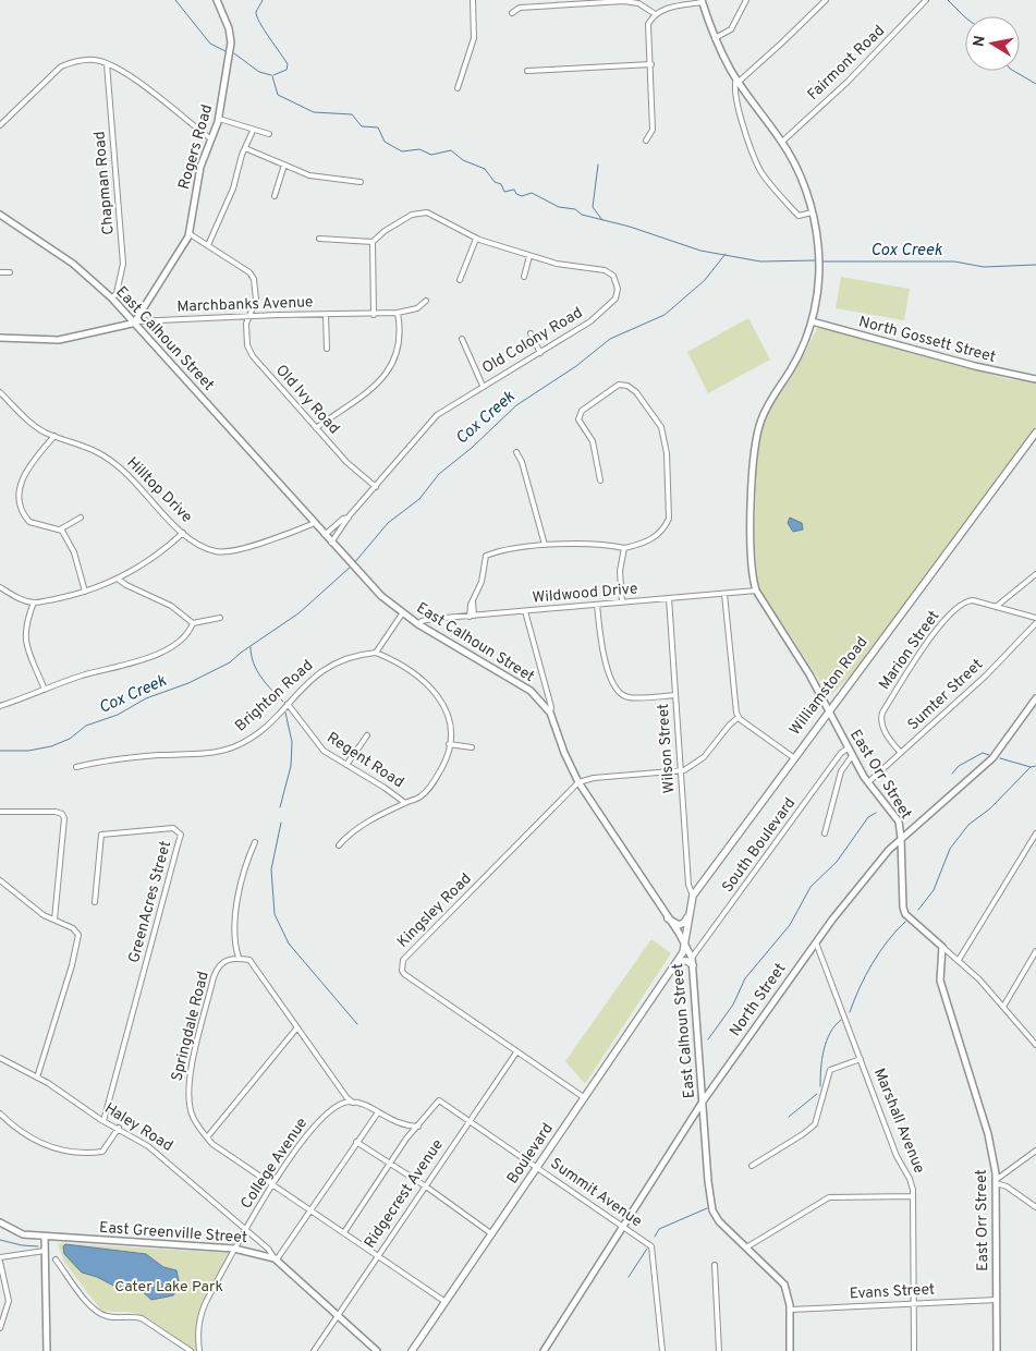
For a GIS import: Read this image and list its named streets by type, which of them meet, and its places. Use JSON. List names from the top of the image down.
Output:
{
  "streets": {
    "main road": ["Williamston Road", "Boulevard"],
    "street": [
      "Fairmont Road",
      "Rogers Road",
      "Chapman Road",
      "Marchbanks Avenue",
      "East Calhoun Street",
      "North Gossett Street",
      "Old Colony Road",
      "Old Ivy Road",
      "Hilltop Drive",
      "Wildwood Drive",
      "Marion Street",
      "Sumter Street",
      "Brighton Road",
      "Wilson Street",
      "Regent Road",
      "East Orr Street",
      "South Boulevard",
      "GreenAcres Street",
      "Kingsley Road",
      "North Street",
      "Springdale Road",
      "Marshall Avenue",
      "Haley Road",
      "College Avenue",
      "Summit Avenue",
      "Ridgecrest Avenue",
      "East Greenville Street",
      "Evans Street"
    ]
  },
  "crossings": [
    ["Fairmont Road", "East Orr Street"],
    ["Rogers Road", "Marchbanks Avenue"],
    ["Rogers Road", "East Calhoun Street"],
    ["Rogers Road", "Old Ivy Road"],
    ["Chapman Road", "East Calhoun Street"],
    ["Marchbanks Avenue", "East Calhoun Street"],
    ["Marchbanks Avenue", "Old Ivy Road"],
    ["East Calhoun Street", "Old Colony Road"],
    ["East Calhoun Street", "Hilltop Drive"],
    ["East Calhoun Street", "Wildwood Drive"],
    ["East Calhoun Street", "Williamston Road"],
    ["East Calhoun Street", "South Boulevard"],
    ["East Calhoun Street", "Kingsley Road"],
    ["East Calhoun Street", "North Street"],
    ["East Calhoun Street", "Evans Street"],
    ["North Gossett Street", "East Orr Street"],
    ["Old Colony Road", "Old Ivy Road"],
    ["Wildwood Drive", "Wilson Street"],
    ["Wildwood Drive", "East Orr Street"],
    ["Marion Street", "Sumter Street"],
    ["Williamston Road", "Wilson Street"],
    ["Williamston Road", "East Orr Street"],
    ["Williamston Road", "Boulevard"],
    ["Sumter Street", "East Orr Street"],
    ["Brighton Road", "Regent Road"],
    ["East Orr Street", "South Boulevard"],
    ["East Orr Street", "North Street"],
    ["East Orr Street", "Evans Street"],
    ["GreenAcres Street", "Haley Road"],
    ["Kingsley Road", "Boulevard"],
    ["Kingsley Road", "Ridgecrest Avenue"],
    ["North Street", "Marshall Avenue"],
    ["North Street", "Summit Avenue"],
    ["Springdale Road", "Boulevard"],
    ["Springdale Road", "College Avenue"],
    ["Springdale Road", "Ridgecrest Avenue"],
    ["Marshall Avenue", "Evans Street"],
    ["Haley Road", "College Avenue"],
    ["Haley Road", "East Greenville Street"],
    ["Boulevard", "Summit Avenue"],
    ["College Avenue", "East Greenville Street"],
    ["Summit Avenue", "Ridgecrest Avenue"],
    ["Ridgecrest Avenue", "East Greenville Street"]
  ],
  "water": ["Cox Creek"],
  "parks": ["Cater Lake Park"],
  "north": "left"
}
